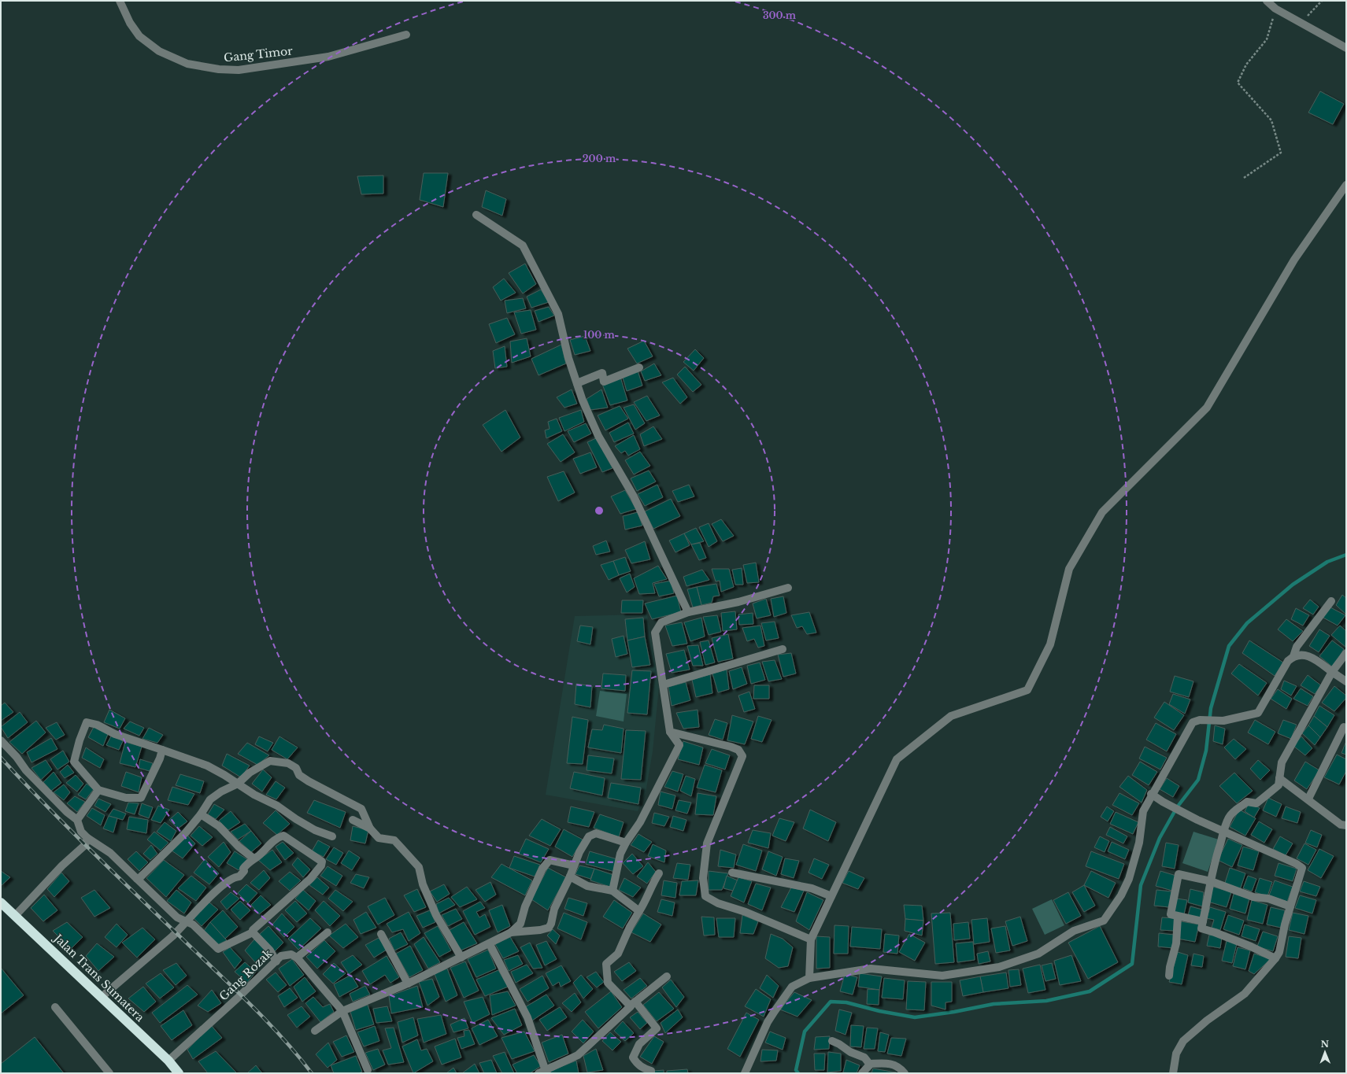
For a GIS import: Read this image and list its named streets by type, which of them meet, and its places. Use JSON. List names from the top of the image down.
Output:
{
  "streets": {
    "highway": ["Jalan Trans Sumatera"],
    "street": ["Gang Timor", "Gang Rozak"]
  },
  "crossings": [
    ["Gang Rozak", "Jalan Trans Sumatera"]
  ],
  "north": "top",
  "rings": ["300 m", "200 m", "100 m"]
}
